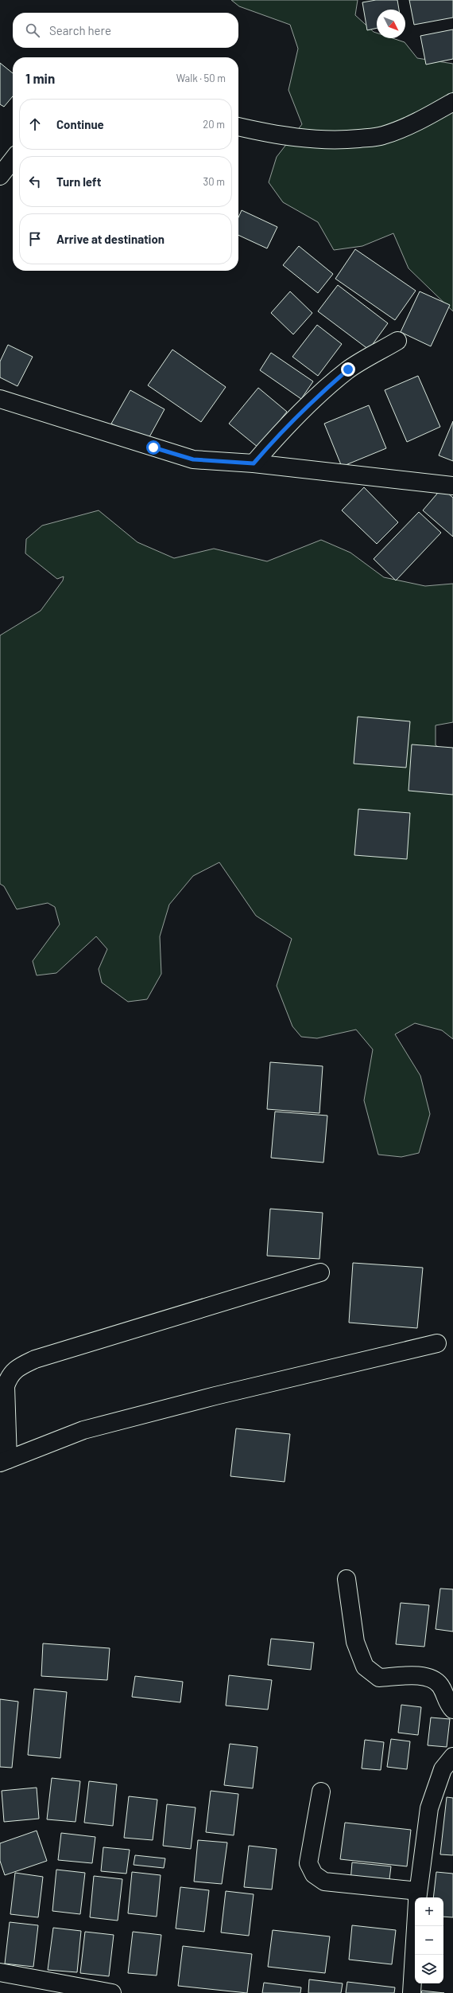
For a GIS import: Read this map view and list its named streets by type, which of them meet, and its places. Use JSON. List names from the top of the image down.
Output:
{
  "north": "bottom right",
  "page": {
    "search": "Search here",
    "heading": ["1 min", "Walk · 50 m"],
    "list": [
      ["Continue", "20 m"],
      ["Turn left", "30 m"],
      "Arrive at destination"
    ],
    "map_buttons": ["+", "−"]
  }
}
